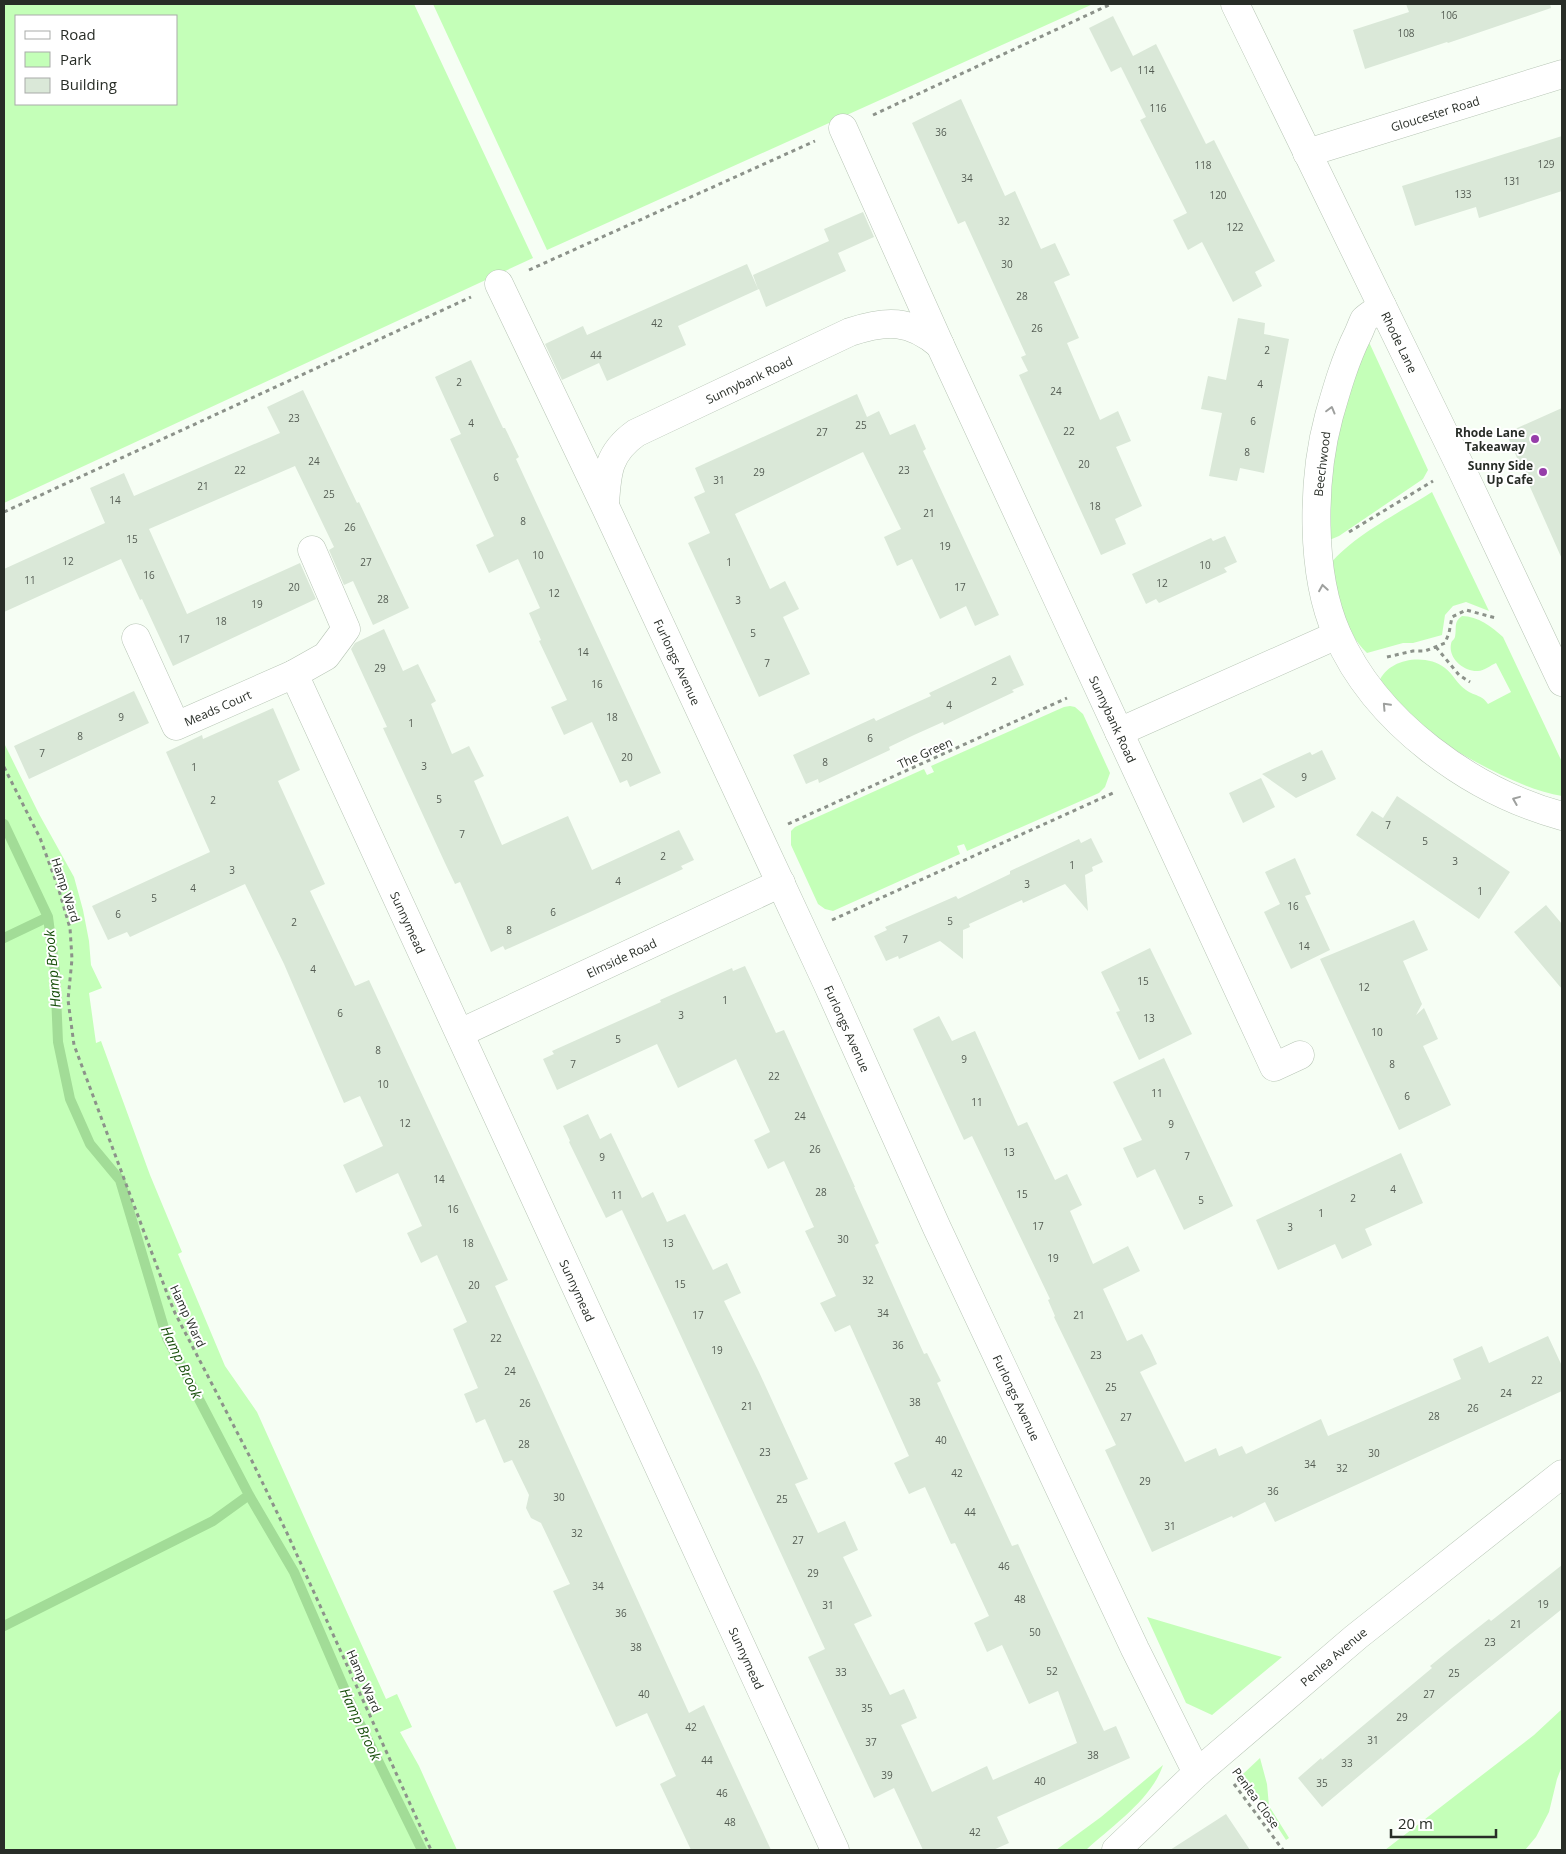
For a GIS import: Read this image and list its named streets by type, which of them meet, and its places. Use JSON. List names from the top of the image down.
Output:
{
  "streets": {
    "street": [
      "Gloucester Road",
      "Rhode Lane",
      "Sunnybank Road",
      "Beechwood",
      "Furlongs Avenue",
      "Meads Court",
      "Sunnymead",
      "Elmside Road",
      "Penlea Avenue"
    ],
    "path": ["The Green", "Hamp Ward", "Penlea Close"]
  },
  "crossings": [
    ["Gloucester Road", "Rhode Lane"],
    ["Rhode Lane", "Beechwood"],
    ["Sunnybank Road", "Furlongs Avenue"],
    ["Sunnybank Road", "The Green"],
    ["Furlongs Avenue", "The Green"],
    ["Furlongs Avenue", "Elmside Road"],
    ["Furlongs Avenue", "Penlea Avenue"],
    ["Furlongs Avenue", "Penlea Close"],
    ["Meads Court", "Sunnymead"],
    ["Sunnymead", "Elmside Road"],
    ["Penlea Avenue", "Penlea Close"]
  ],
  "one_way": ["Beechwood"],
  "water": ["Hamp Brook"],
  "places": ["Rhode Lane Takeaway", "Sunny Side Up Cafe"],
  "house_numbers": [
    "106",
    "108",
    "114",
    "116",
    "36",
    "129",
    "118",
    "34",
    "131",
    "133",
    "120",
    "32",
    "122",
    "30",
    "28",
    "42",
    "26",
    "2",
    "44",
    "2",
    "4",
    "24",
    "23",
    "6",
    "4",
    "25",
    "22",
    "27",
    "8",
    "24",
    "20",
    "22",
    "23",
    "29",
    "6",
    "31",
    "21",
    "25",
    "14",
    "18",
    "21",
    "8",
    "26",
    "15",
    "19",
    "10",
    "12",
    "27",
    "1",
    "10",
    "16",
    "11",
    "12",
    "20",
    "17",
    "12",
    "28",
    "3",
    "19",
    "18",
    "5",
    "17",
    "14",
    "7",
    "29",
    "2",
    "16",
    "4",
    "9",
    "18",
    "1",
    "8",
    "6",
    "7",
    "20",
    "8",
    "3",
    "1",
    "9",
    "5",
    "2",
    "7",
    "7",
    "5",
    "2",
    "3",
    "1",
    "3",
    "4",
    "3",
    "4",
    "1",
    "5",
    "16",
    "6",
    "6",
    "5",
    "2",
    "8",
    "7",
    "14",
    "4",
    "15",
    "12",
    "1",
    "6",
    "3",
    "13",
    "10",
    "5",
    "8",
    "9",
    "7",
    "8",
    "22",
    "10",
    "11",
    "6",
    "11",
    "24",
    "12",
    "9",
    "26",
    "13",
    "7",
    "9",
    "14",
    "4",
    "28",
    "15",
    "11",
    "2",
    "5",
    "16",
    "1",
    "17",
    "3",
    "30",
    "18",
    "13",
    "19",
    "32",
    "15",
    "20",
    "34",
    "17",
    "21",
    "22",
    "36",
    "19",
    "23",
    "24",
    "22",
    "25",
    "24",
    "38",
    "26",
    "21",
    "26",
    "28",
    "27",
    "40",
    "28",
    "23",
    "30",
    "34",
    "32",
    "42",
    "29",
    "36",
    "30",
    "25",
    "44",
    "31",
    "32",
    "27",
    "46",
    "29",
    "34",
    "48",
    "19",
    "31",
    "36",
    "21",
    "50",
    "23",
    "38",
    "52",
    "33",
    "25",
    "40",
    "27",
    "35",
    "29",
    "42",
    "31",
    "37",
    "38",
    "44",
    "33",
    "39",
    "40",
    "35",
    "46",
    "48",
    "42"
  ],
  "legend": ["Road", "Park", "Building"],
  "scale_bar": "20 m"
}
